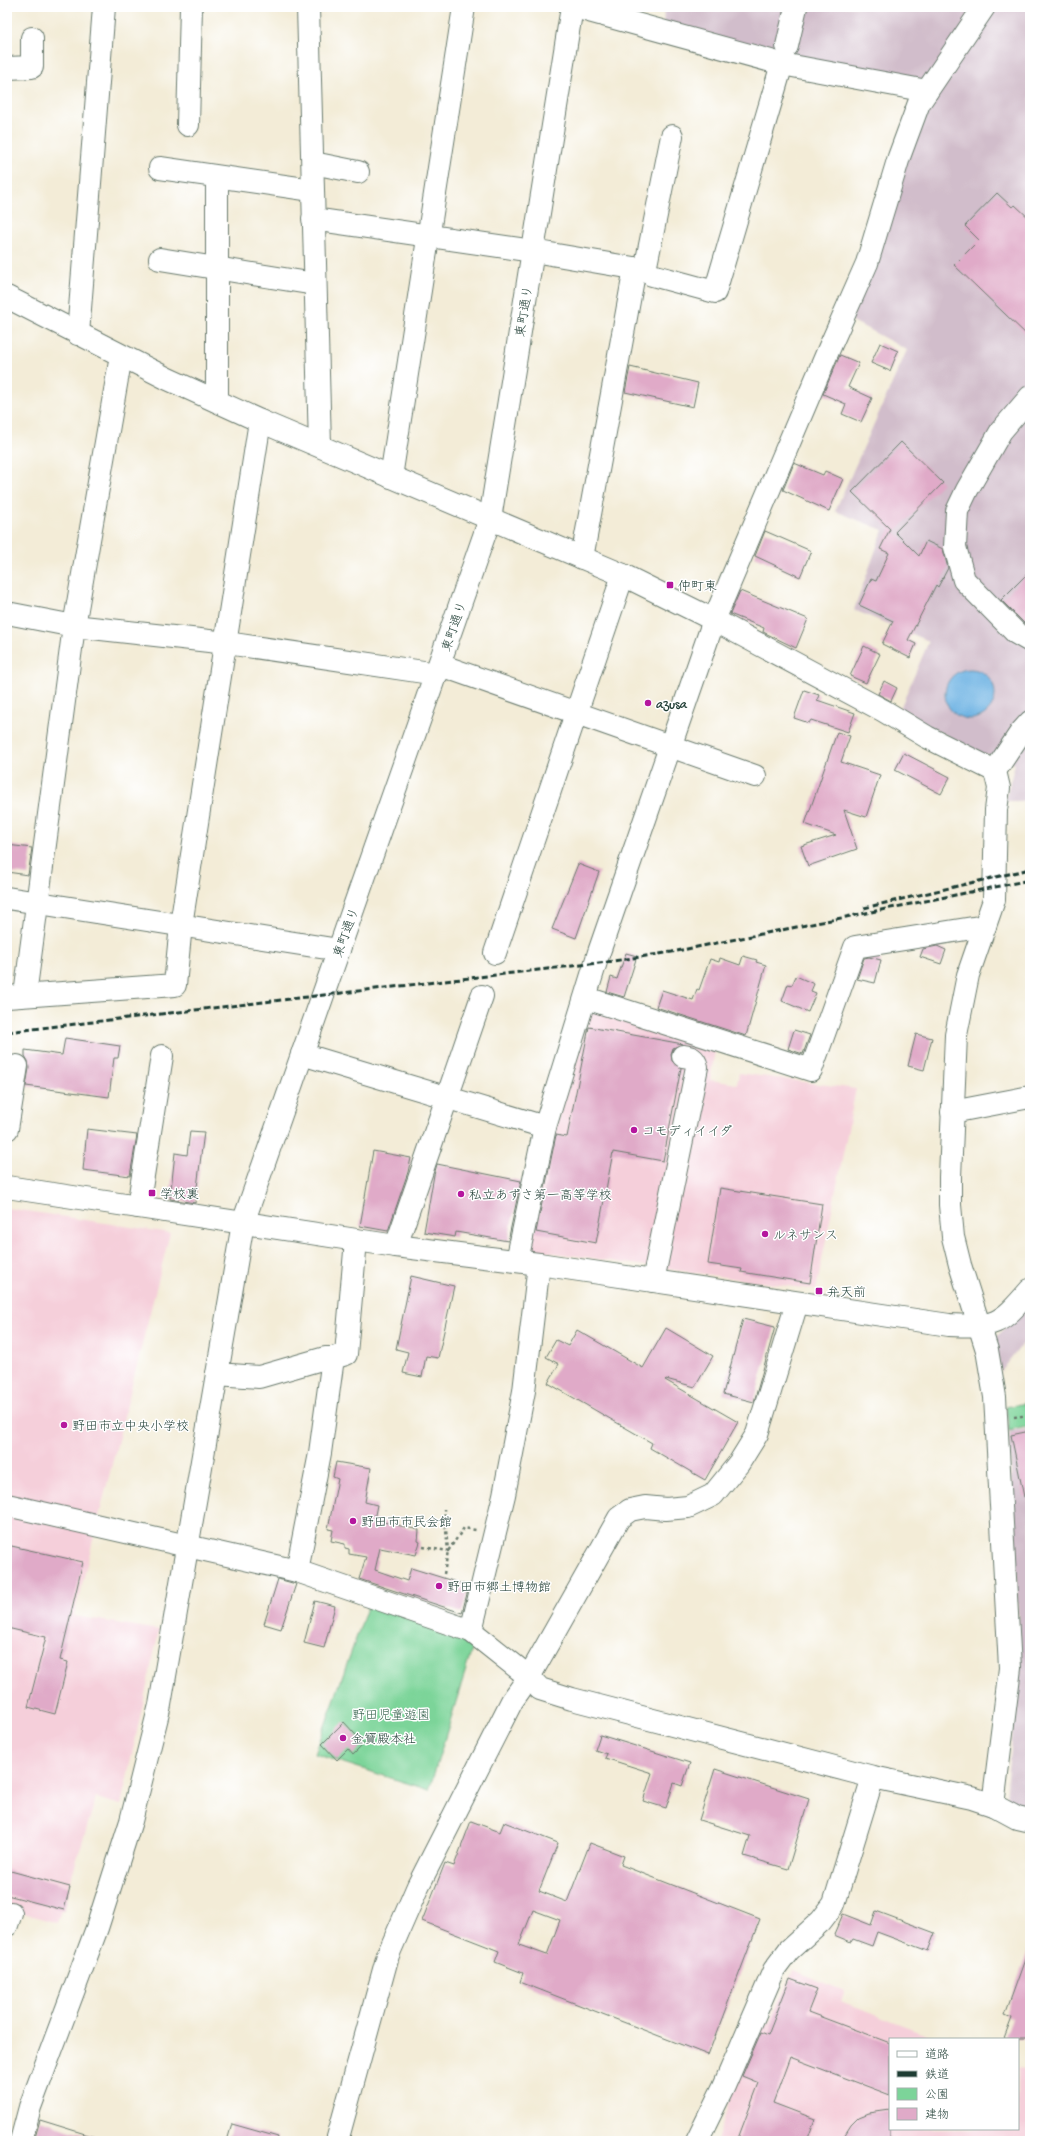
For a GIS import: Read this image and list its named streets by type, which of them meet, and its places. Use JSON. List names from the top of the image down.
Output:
{
  "streets": {
    "street": ["東町通り"]
  },
  "parks": ["野田児童遊園"],
  "places": {
    "transit": ["仲町東", "学校裏", "弁天前"],
    "other": [
      "azusa",
      "コモディイイダ",
      "私立あずさ第一高等学校",
      "ルネサンス",
      "野田市立中央小学校",
      "野田市市民会館",
      "野田市郷土博物館",
      "金寶殿本社"
    ]
  },
  "legend": [
    "道路",
    "鉄道",
    "公園",
    "建物"
  ]
}
